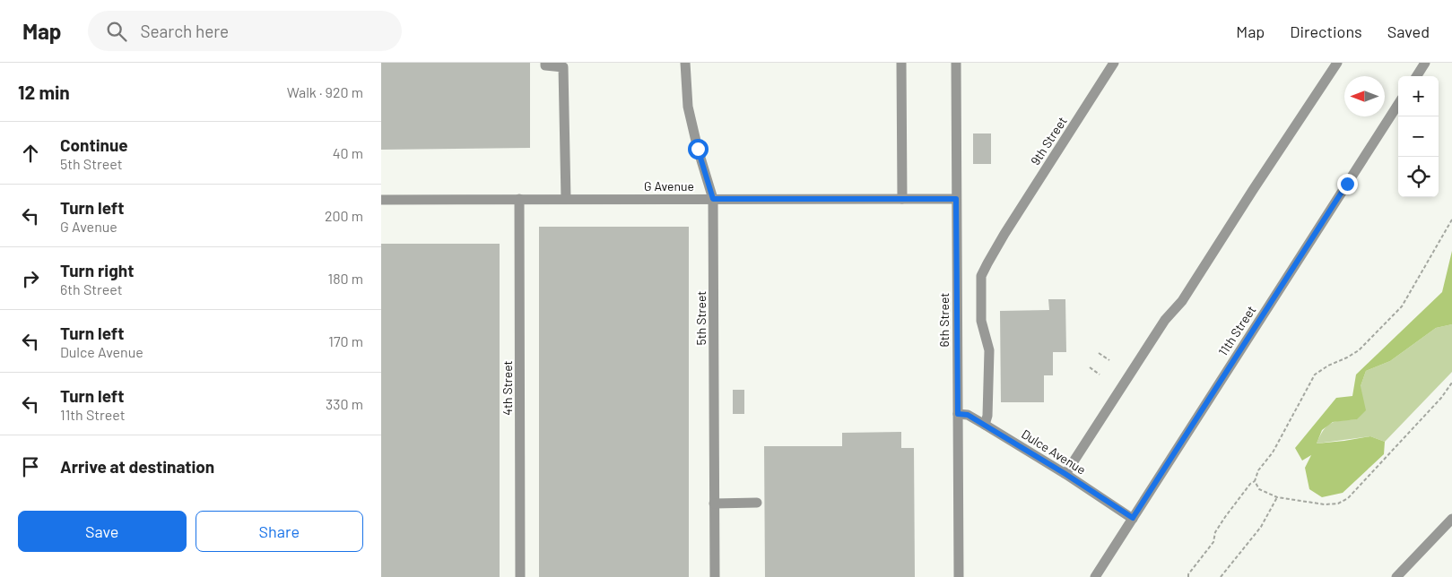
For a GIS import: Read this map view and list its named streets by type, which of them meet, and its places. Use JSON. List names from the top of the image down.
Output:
{
  "streets": {
    "street": [
      "9th Street",
      "G Avenue",
      "5th Street",
      "6th Street",
      "11th Street",
      "4th Street",
      "Dulce Avenue"
    ]
  },
  "crossings": [
    ["9th Street", "Dulce Avenue"],
    ["G Avenue", "5th Street"],
    ["G Avenue", "6th Street"],
    ["G Avenue", "4th Street"],
    ["6th Street", "Dulce Avenue"],
    ["11th Street", "Dulce Avenue"]
  ],
  "north": "left",
  "page": {
    "header": "Map",
    "search": "Search here",
    "nav": ["Map", "Directions", "Saved"],
    "heading": ["12 min", "Walk · 920 m"],
    "map_buttons": ["+", "−"],
    "list": [
      ["Continue", "5th Street", "40 m"],
      ["Turn left", "G Avenue", "200 m"],
      ["Turn right", "6th Street", "180 m"],
      ["Turn left", "Dulce Avenue", "170 m"],
      ["Turn left", "11th Street", "330 m"],
      "Arrive at destination"
    ],
    "buttons": ["Save", "Share"]
  }
}
